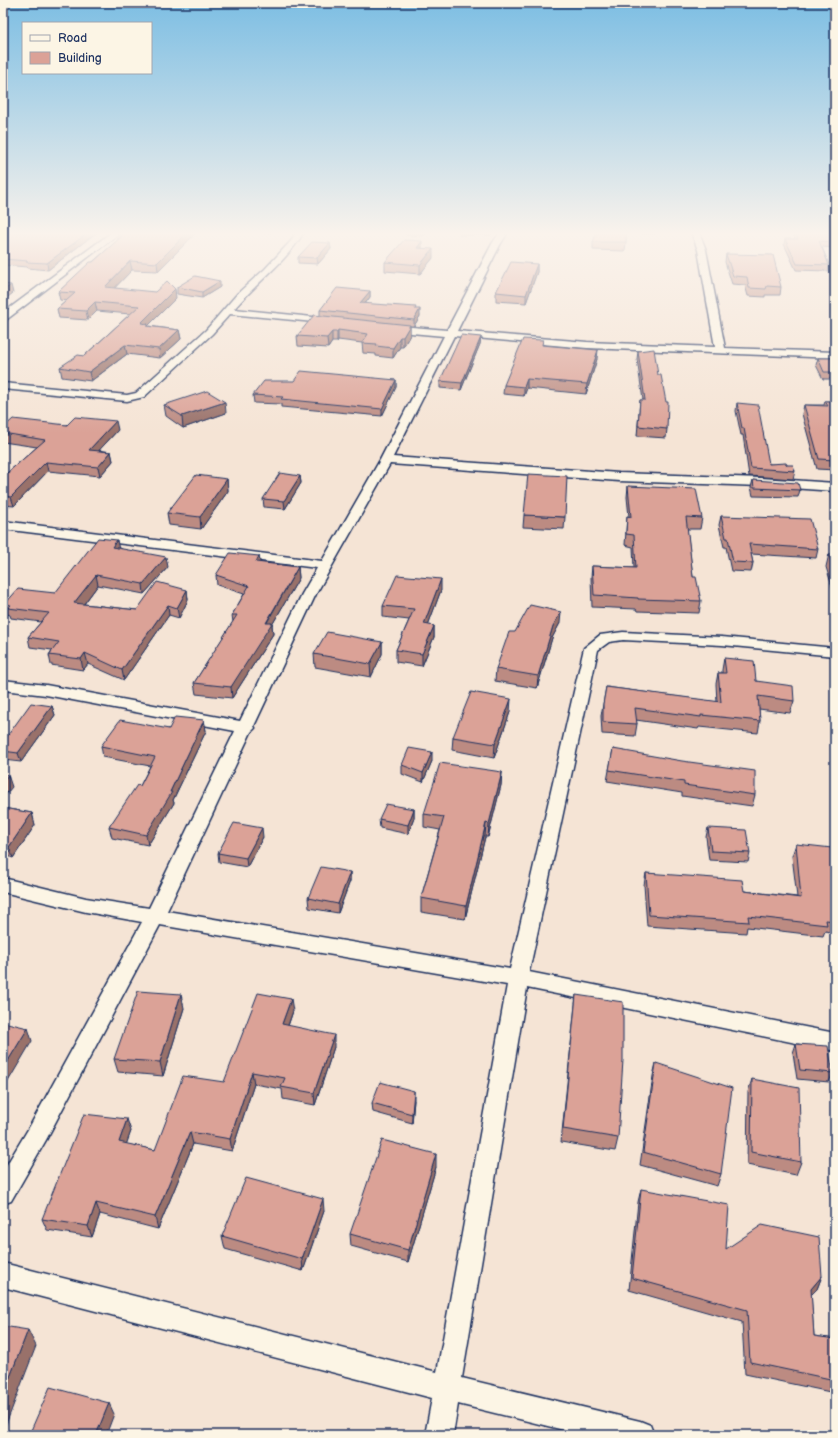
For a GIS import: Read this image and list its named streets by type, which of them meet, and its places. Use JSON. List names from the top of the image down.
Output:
{
  "legend": ["Road", "Building"]
}
